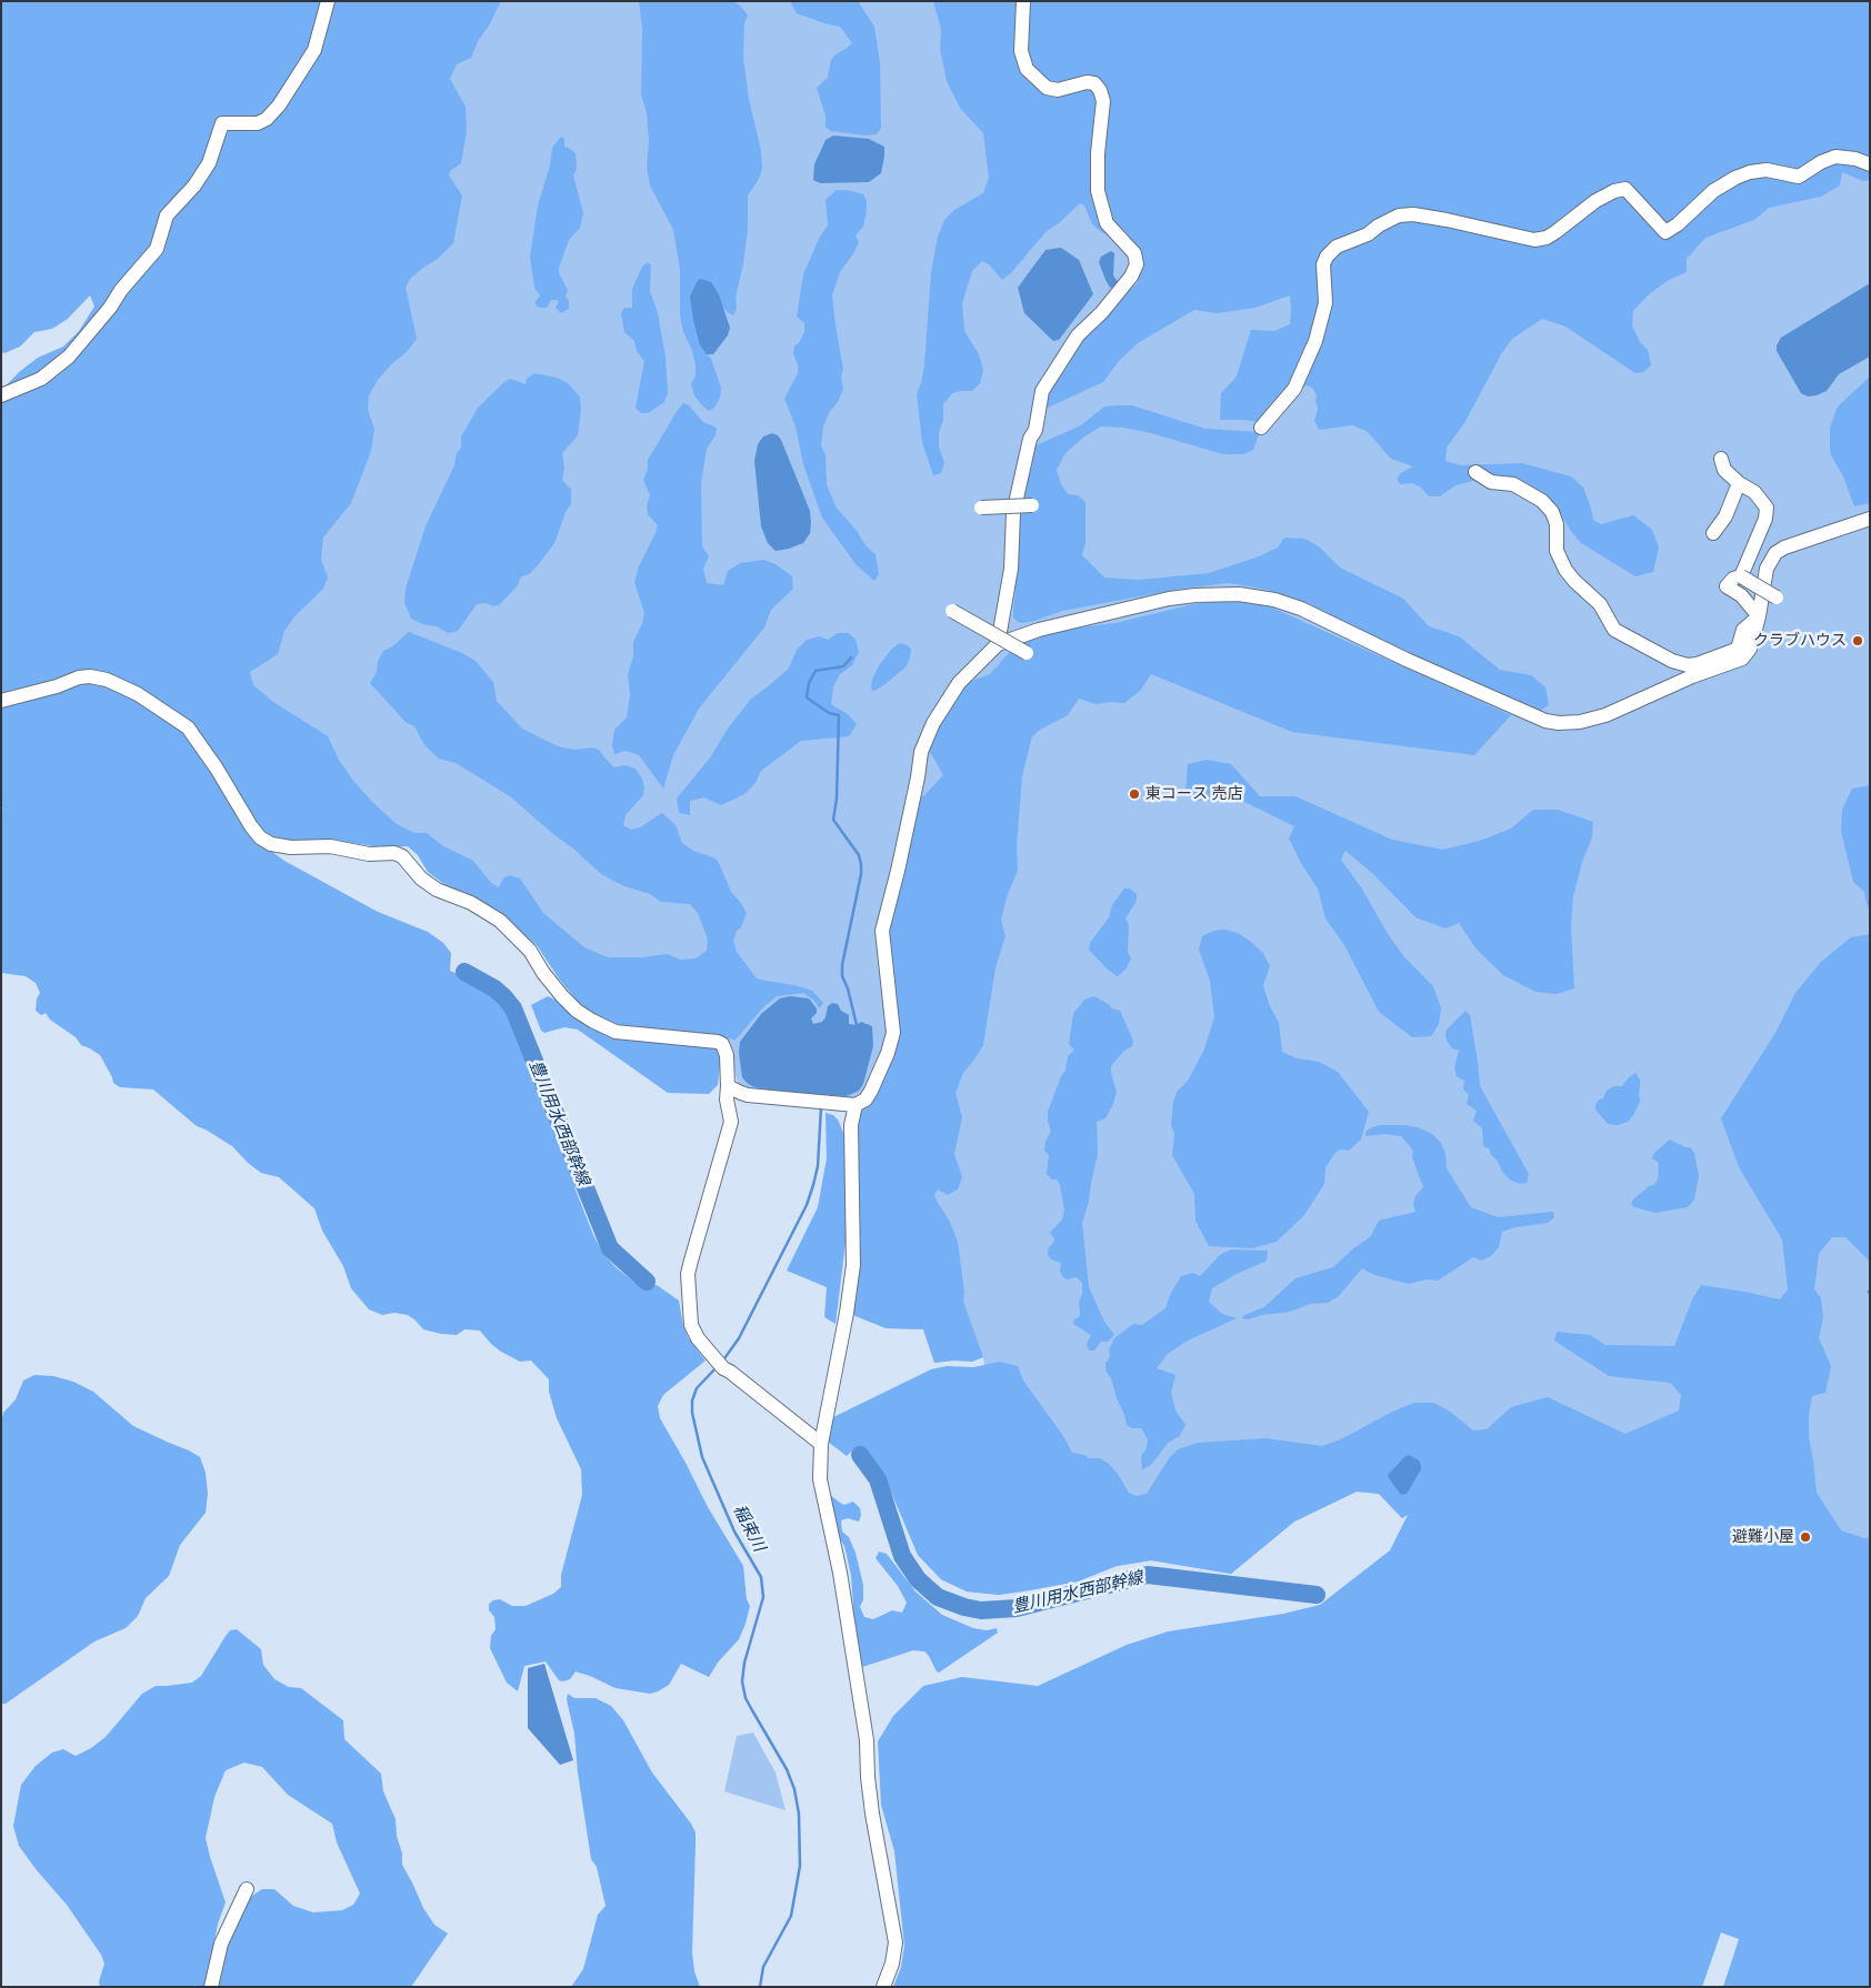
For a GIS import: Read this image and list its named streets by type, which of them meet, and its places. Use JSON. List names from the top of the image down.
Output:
{
  "water": ["豊川用水西部幹線", "稲束川"],
  "places": ["クラブハウス", "東コース 売店", "避難小屋"]
}
